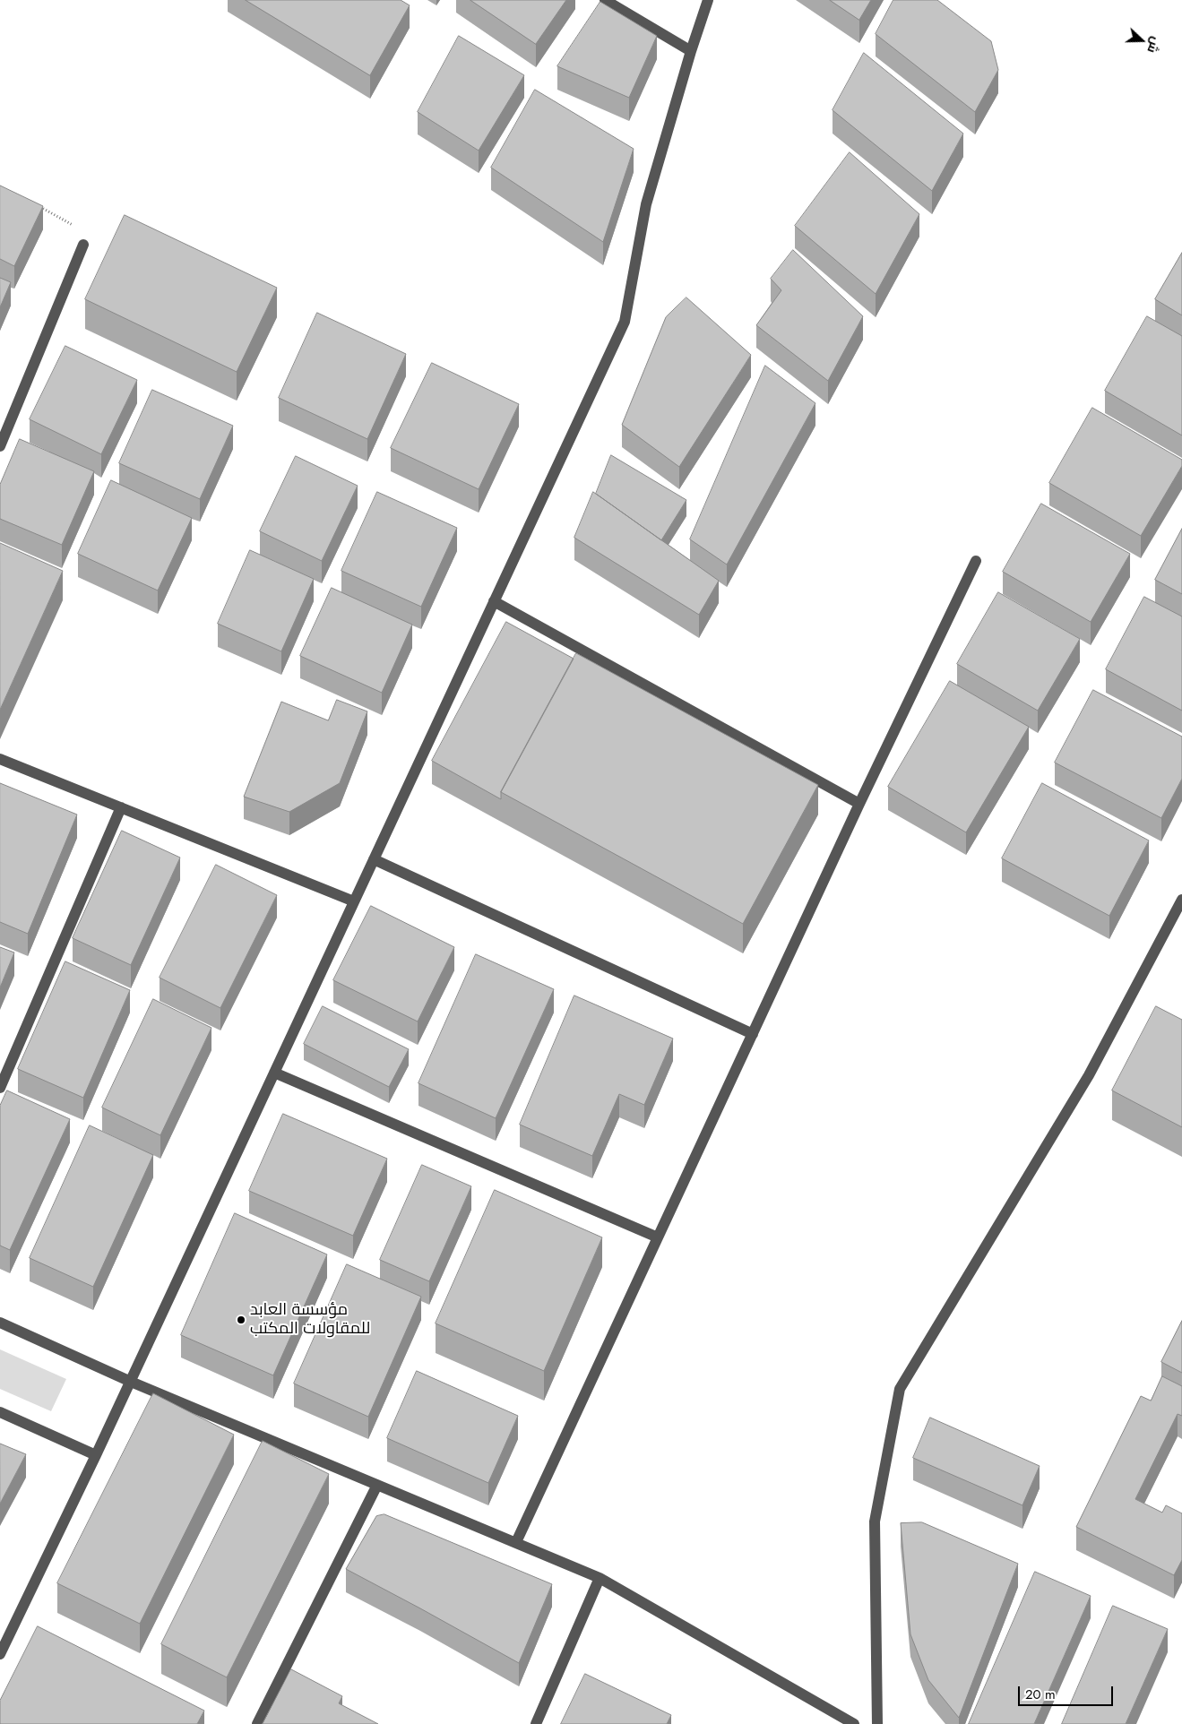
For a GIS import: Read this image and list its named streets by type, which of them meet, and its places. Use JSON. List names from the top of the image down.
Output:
{
  "places": ["مؤسسة العابد للمقاولات المكتب"],
  "scale_bar": "20 m",
  "north": "right"
}
